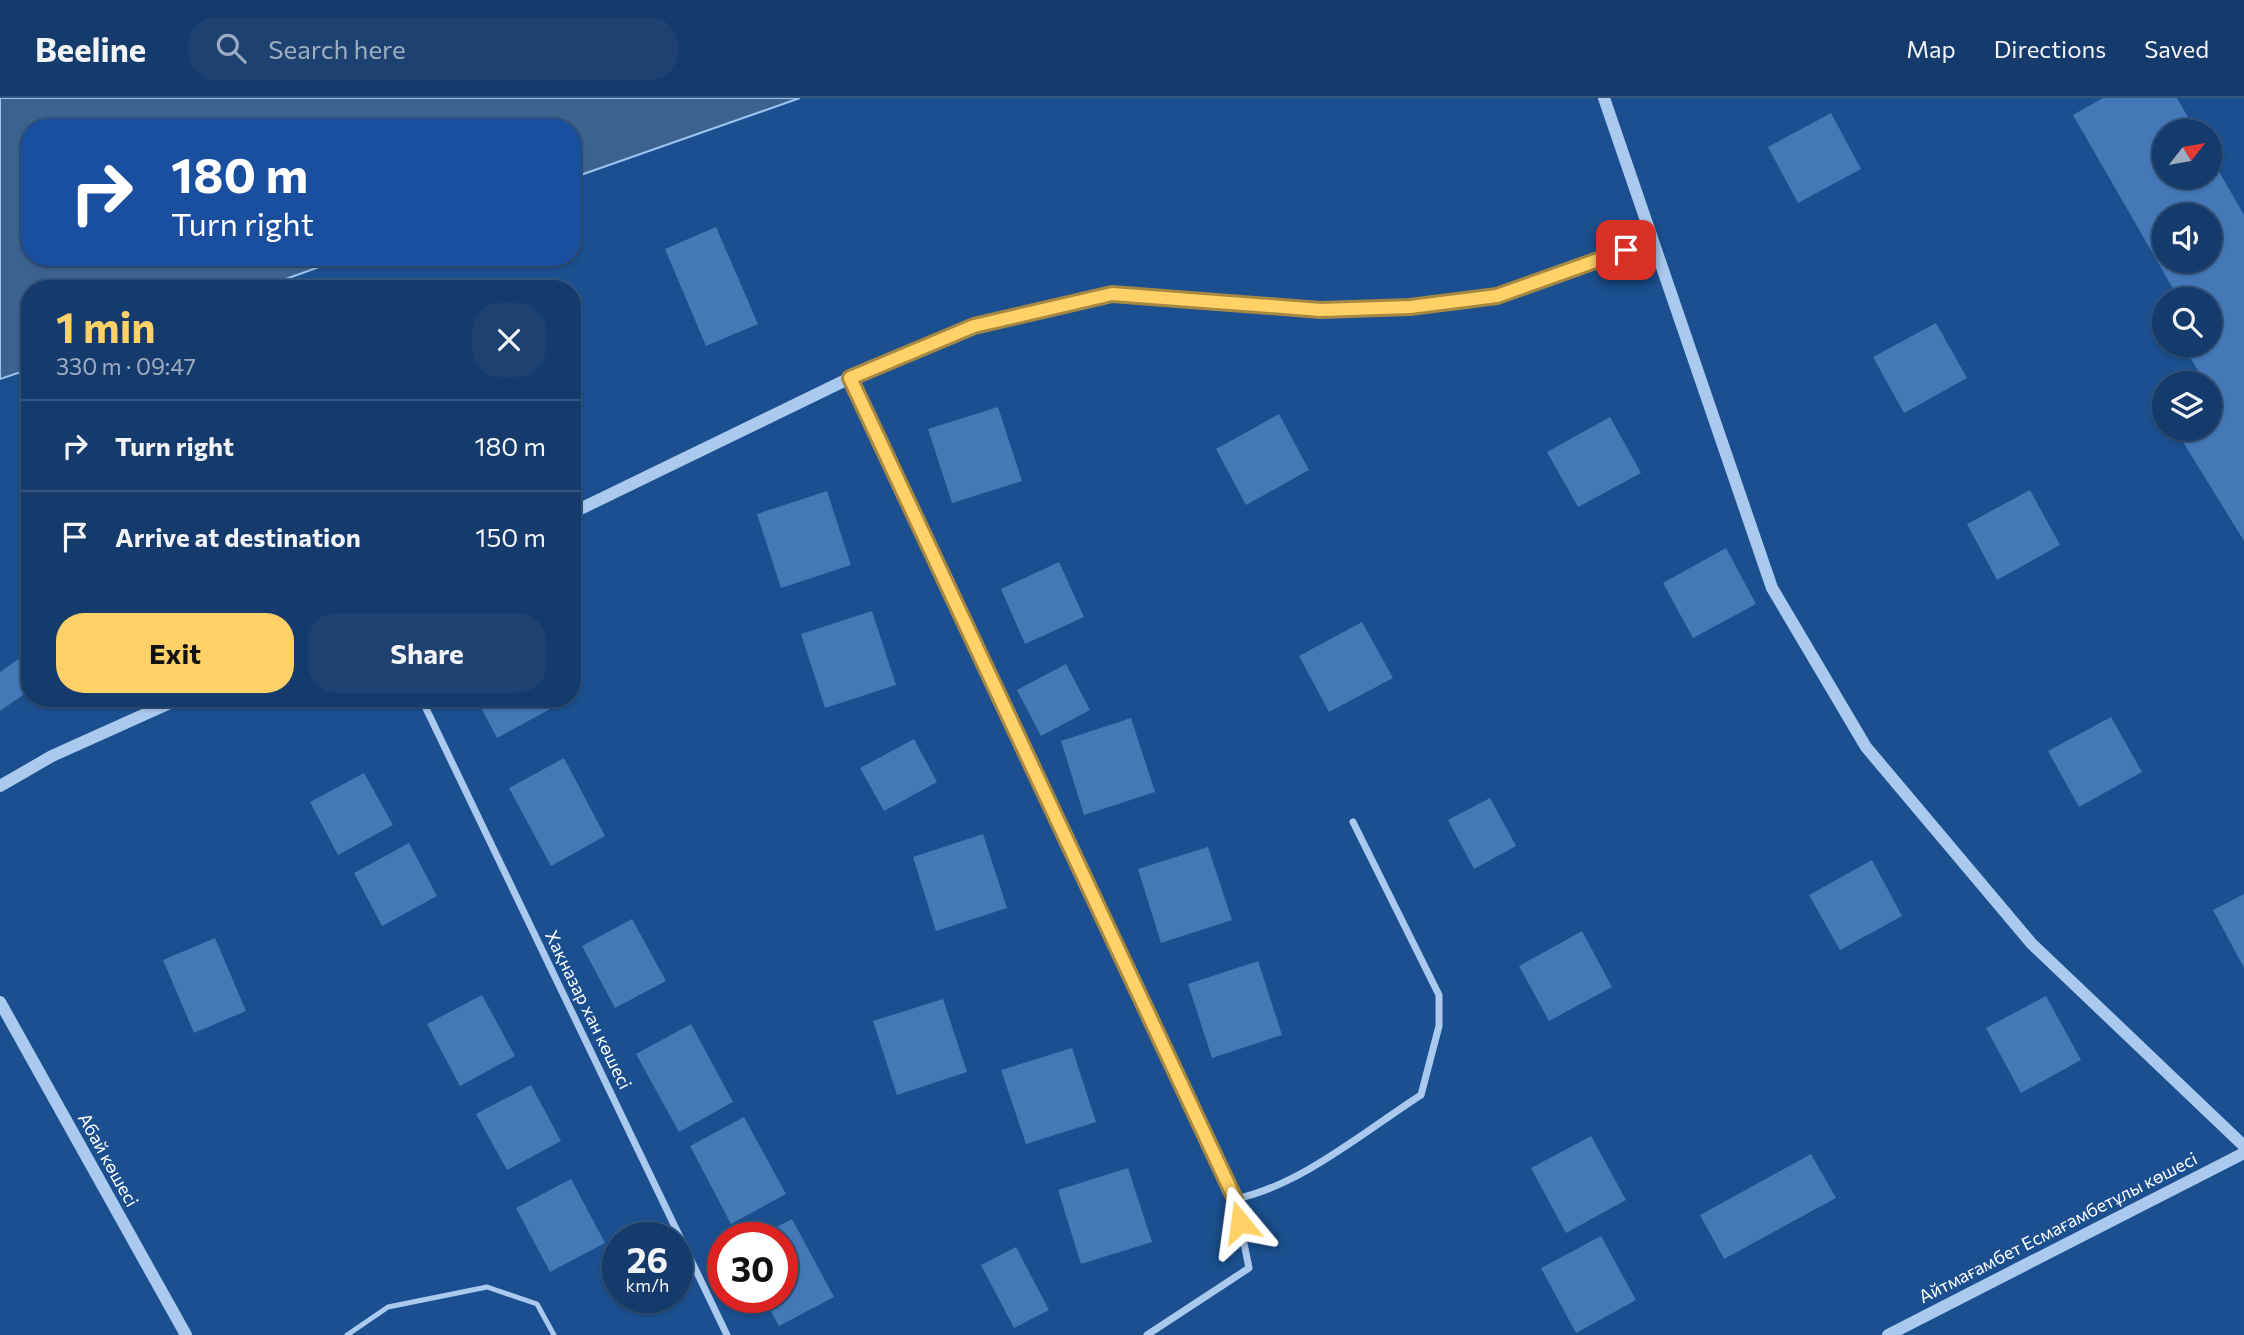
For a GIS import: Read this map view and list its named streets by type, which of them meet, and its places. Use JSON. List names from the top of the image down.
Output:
{
  "streets": {
    "street": ["Хақназар хан көшесі", "Абай көшесі", "Айтмағамбет Есмағамбетұлы көшесі"]
  },
  "north": "top right",
  "page": {
    "header": "Beeline",
    "search": "Search here",
    "nav": ["Map", "Directions", "Saved"],
    "turn": ["180 m", "Turn right"],
    "heading": ["1 min", "330 m · 09:47"],
    "list": [
      {
        "name": "Turn right",
        "value": "180 m"
      },
      {
        "name": "Arrive at destination",
        "value": "150 m"
      }
    ],
    "buttons": ["Exit", "Share"],
    "speed": "26 km/h",
    "limit": "30"
  }
}
